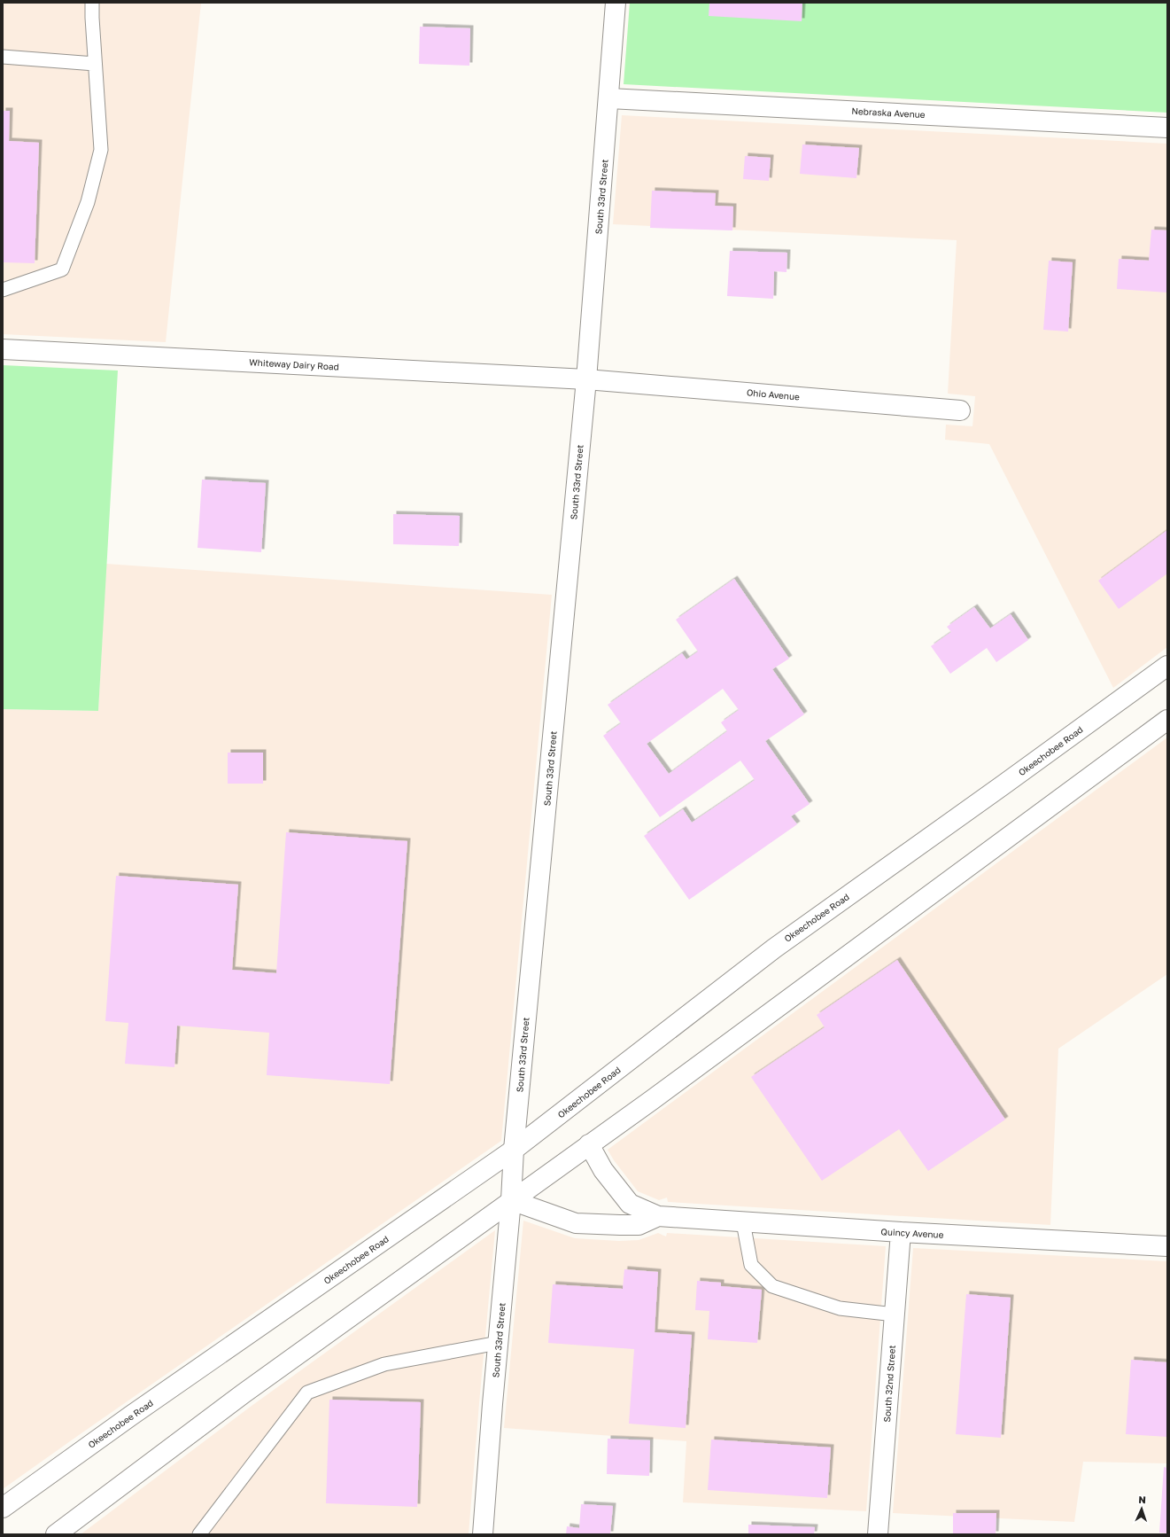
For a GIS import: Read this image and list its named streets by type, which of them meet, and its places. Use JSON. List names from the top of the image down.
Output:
{
  "streets": {
    "street": [
      "Nebraska Avenue",
      "South 33rd Street",
      "Whiteway Dairy Road",
      "Ohio Avenue",
      "Okeechobee Road",
      "Quincy Avenue",
      "South 32nd Street"
    ]
  },
  "crossings": [
    ["Nebraska Avenue", "South 33rd Street"],
    ["South 33rd Street", "Whiteway Dairy Road"],
    ["South 33rd Street", "Ohio Avenue"],
    ["South 33rd Street", "Okeechobee Road"],
    ["South 33rd Street", "Quincy Avenue"],
    ["Whiteway Dairy Road", "Ohio Avenue"],
    ["Quincy Avenue", "South 32nd Street"]
  ],
  "north": "top"
}
